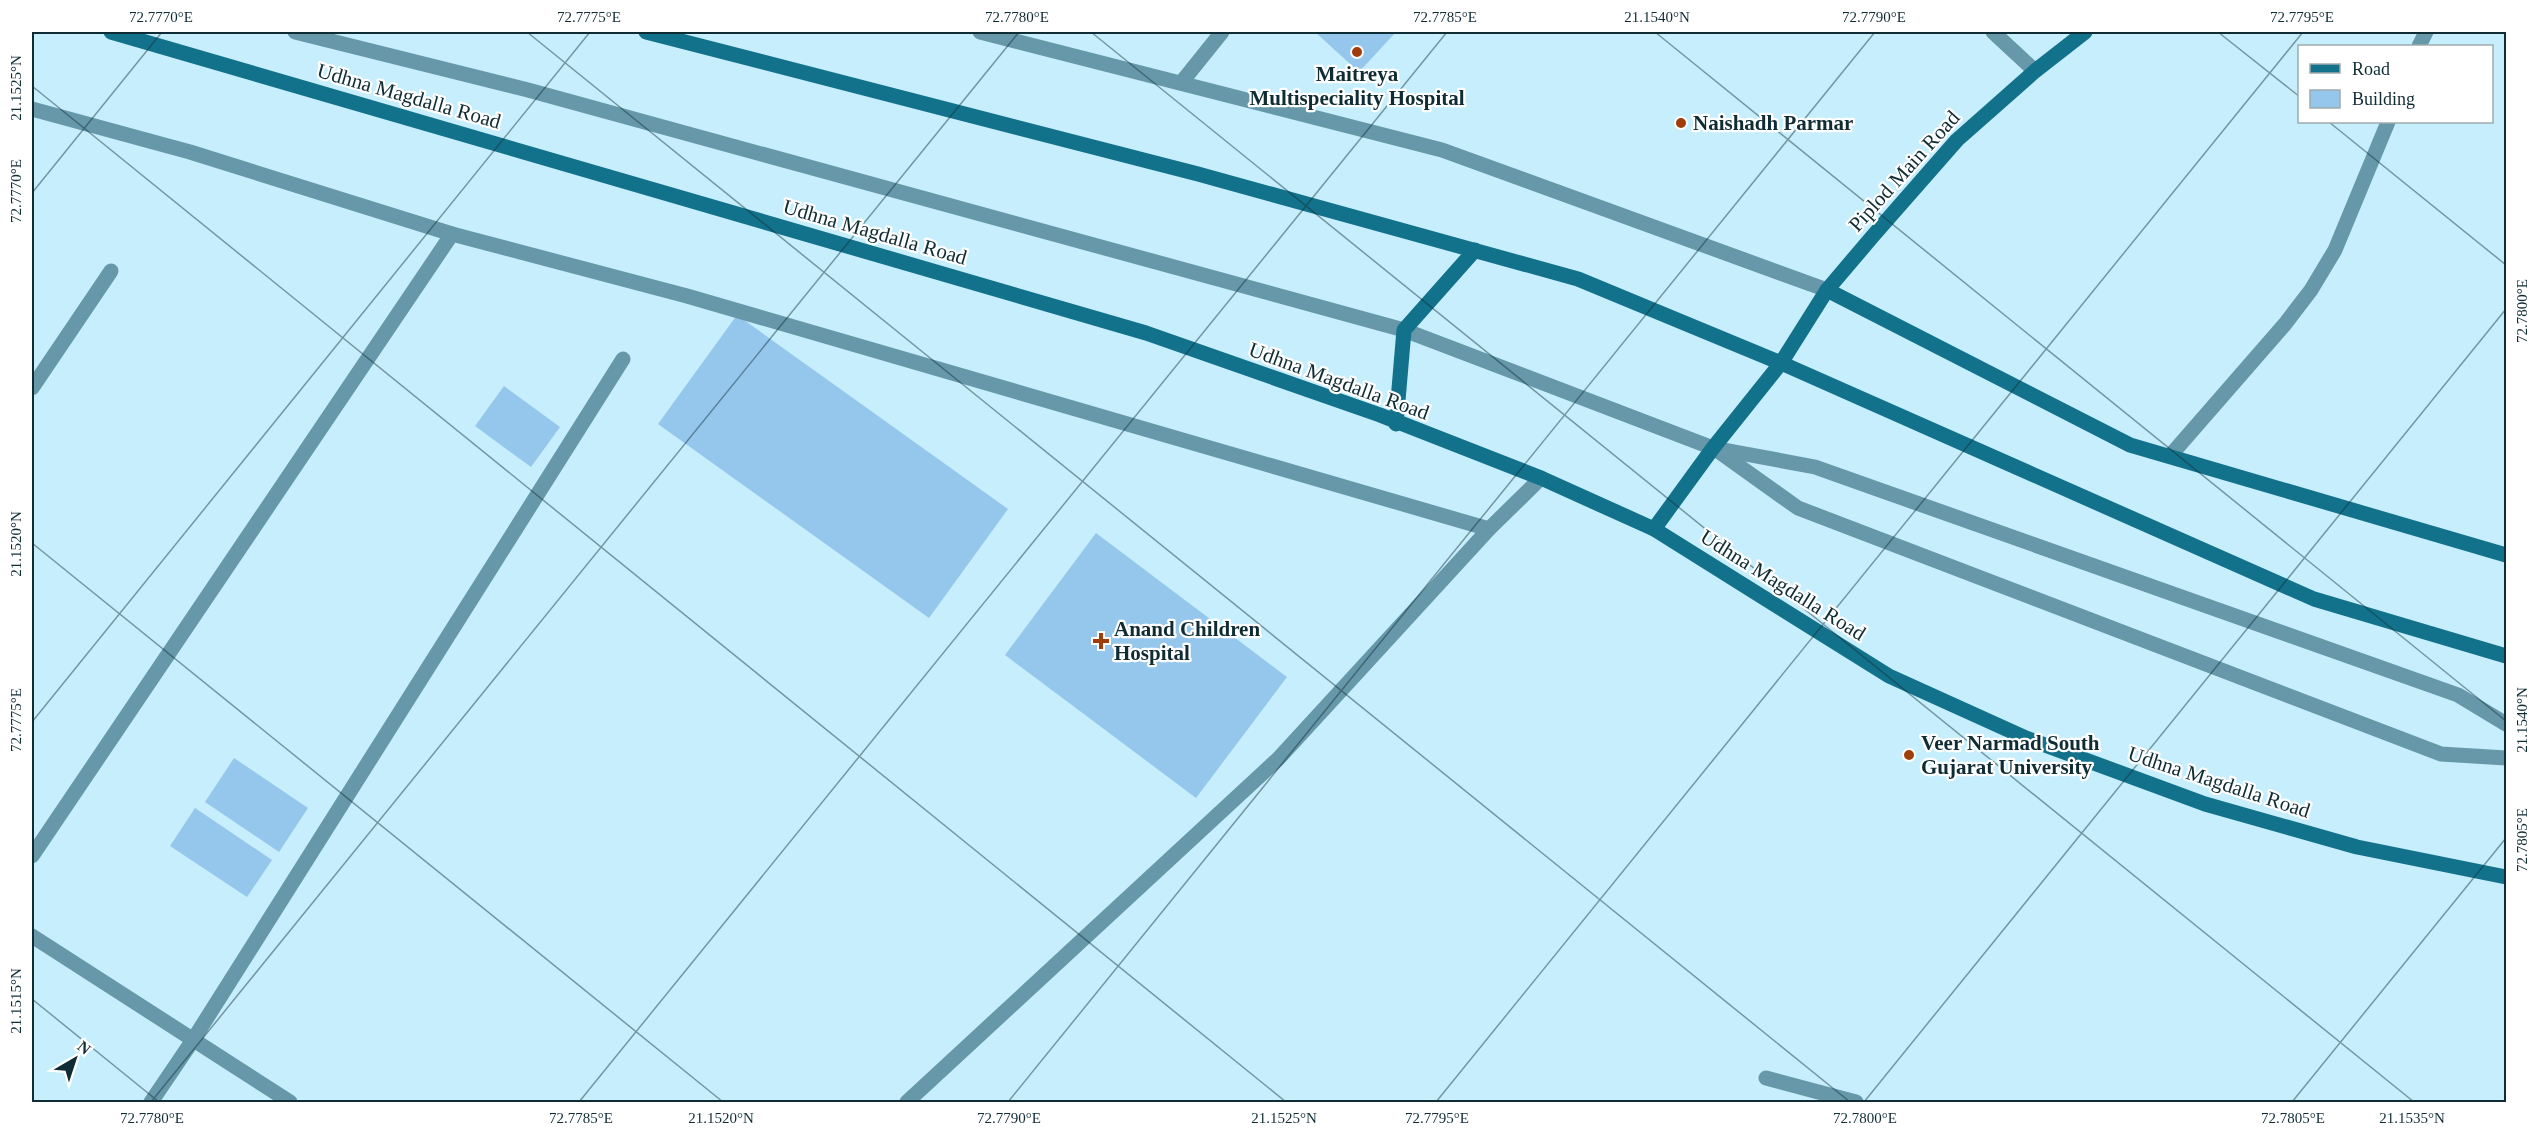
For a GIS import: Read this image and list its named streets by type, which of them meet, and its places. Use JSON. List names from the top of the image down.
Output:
{
  "streets": {
    "main road": ["Udhna Magdalla Road", "Piplod Main Road"]
  },
  "crossings": [
    ["Udhna Magdalla Road", "Piplod Main Road"]
  ],
  "places": {
    "other": ["Maitreya Multispeciality Hospital", "Naishadh Parmar", "Veer Narmad South Gujarat University"],
    "health": ["Anand Children Hospital"]
  },
  "legend": ["Road", "Building"],
  "north": "top right",
  "coordinates": [
    "72.7770°E",
    "72.7775°E",
    "72.7780°E",
    "72.7785°E",
    "21.1540°N",
    "72.7790°E",
    "72.7795°E",
    "21.1525°N",
    "72.7800°E",
    "21.1520°N",
    "72.7805°E",
    "21.1515°N",
    "21.1535°N"
  ]
}
